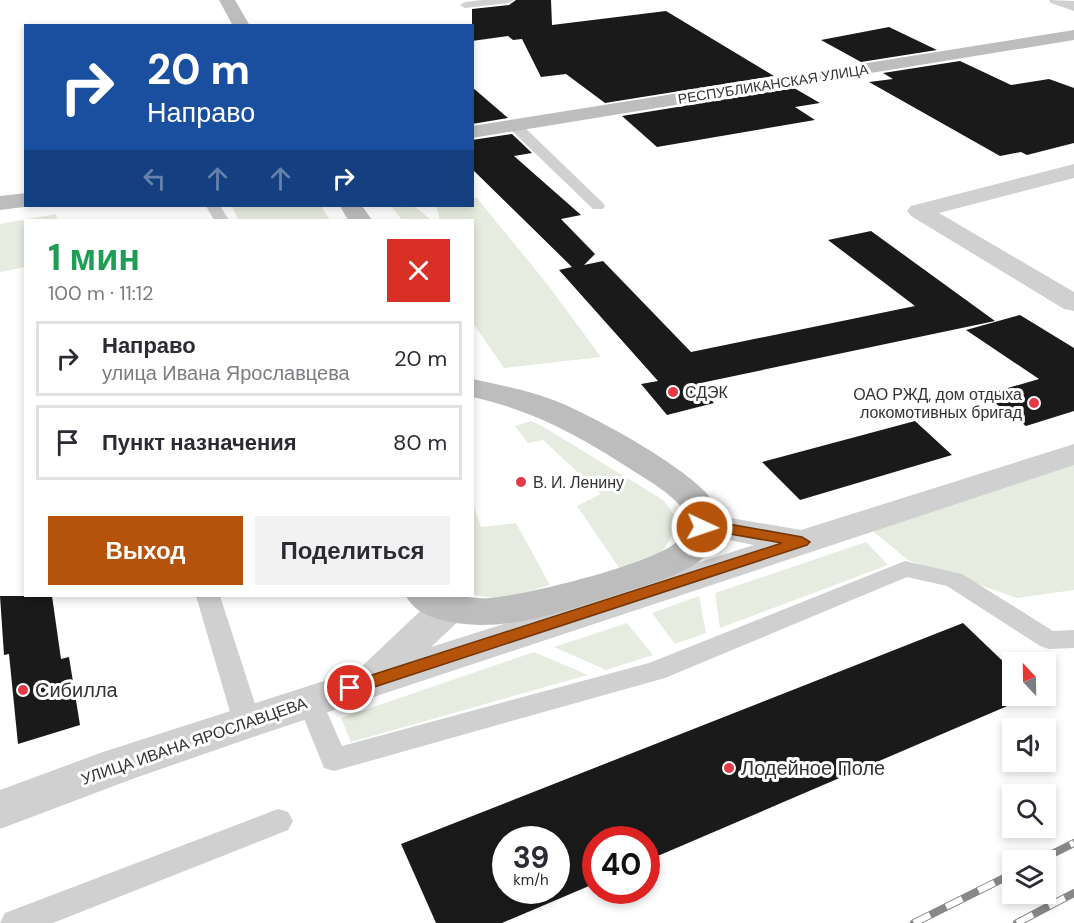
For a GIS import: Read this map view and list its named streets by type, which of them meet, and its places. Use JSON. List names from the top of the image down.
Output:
{
  "streets": {
    "street": ["РЕСПУБЛИКАНСКАЯ УЛИЦА", "УЛИЦА ИВАНА ЯРОСЛАВЦЕВА"]
  },
  "places": [
    "СДЭК",
    "ОАО РЖД, дом отдыха локомотивных бригад",
    "В. И. Ленину",
    "Сибилла",
    "Лодейное Поле"
  ],
  "north": "top",
  "page": {
    "turn": ["20 m", "Направо"],
    "heading": ["1 мин", "100 m · 11:12"],
    "list": [
      {
        "name": "Направо",
        "note": "улица Ивана Ярославцева",
        "value": "20 m"
      },
      {
        "name": "Пункт назначения",
        "value": "80 m"
      }
    ],
    "buttons": ["Выход", "Поделиться"],
    "speed": "39 km/h",
    "limit": "40"
  }
}
